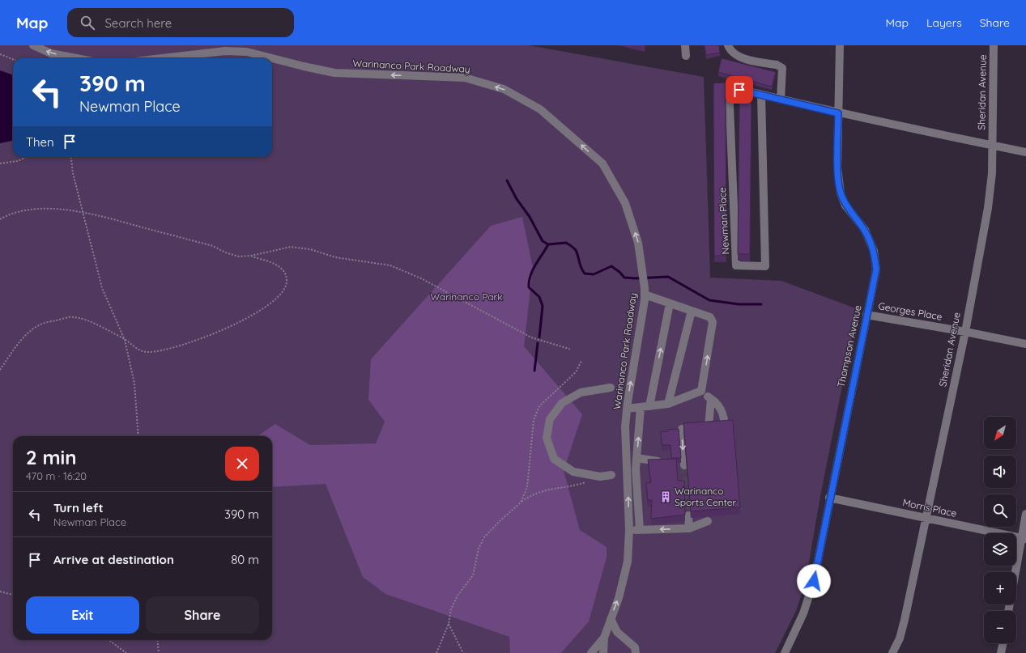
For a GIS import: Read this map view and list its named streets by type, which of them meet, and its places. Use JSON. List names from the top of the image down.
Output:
{
  "streets": {
    "street": [
      "Warinanco Park Roadway",
      "Sheridan Avenue",
      "Newman Place",
      "Georges Place",
      "Thompson Avenue",
      "Morris Place"
    ]
  },
  "crossings": [
    ["Sheridan Avenue", "Newman Place"],
    ["Sheridan Avenue", "Georges Place"],
    ["Sheridan Avenue", "Morris Place"],
    ["Newman Place", "Thompson Avenue"],
    ["Georges Place", "Thompson Avenue"],
    ["Thompson Avenue", "Morris Place"]
  ],
  "parks": ["Warinanco Park"],
  "places": {
    "building": ["Warinanco Sports Center"]
  },
  "north": "bottom left",
  "page": {
    "header": "Map",
    "search": "Search here",
    "nav": ["Map", "Layers", "Share"],
    "turn": ["390 m", "Newman Place"],
    "then": "Then",
    "map_buttons": ["+", "−"],
    "heading": ["2 min", "470 m · 16:20"],
    "list": [
      {
        "name": "Turn left",
        "note": "Newman Place",
        "value": "390 m"
      },
      {
        "name": "Arrive at destination",
        "value": "80 m"
      }
    ],
    "buttons": ["Exit", "Share"]
  }
}
